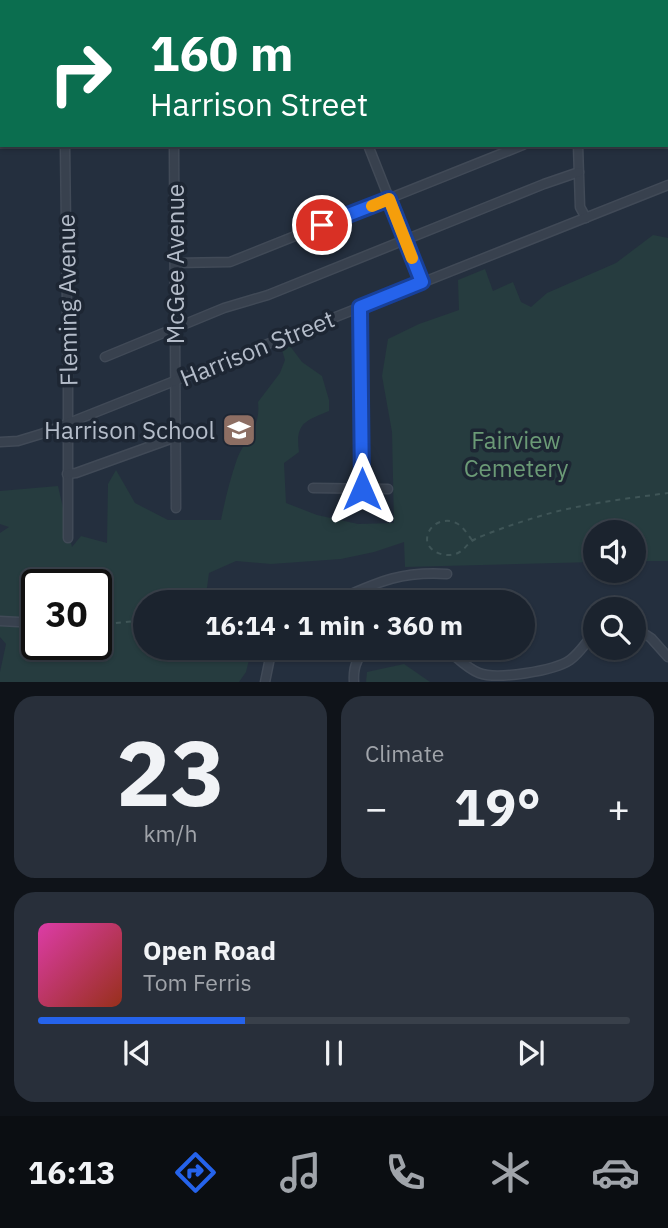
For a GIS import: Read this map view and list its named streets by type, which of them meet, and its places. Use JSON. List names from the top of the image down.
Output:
{
  "streets": {
    "street": ["McGee Avenue", "Fleming Avenue", "Harrison Street"]
  },
  "crossings": [
    ["McGee Avenue", "Harrison Street"],
    ["Fleming Avenue", "Harrison Street"]
  ],
  "parks": ["Fairview Cemetery"],
  "places": {
    "school or university": ["Harrison School"]
  },
  "page": {
    "turn": ["160 m", "Harrison Street"],
    "limit": "30",
    "trip": "16:14 · 1 min · 360 m",
    "tile": [
      ["23", "km/h"],
      "Climate"
    ],
    "heat": ["−", "19°", "+"],
    "song": ["Open Road", "Tom Ferris"],
    "tabs": "16:13"
  }
}
